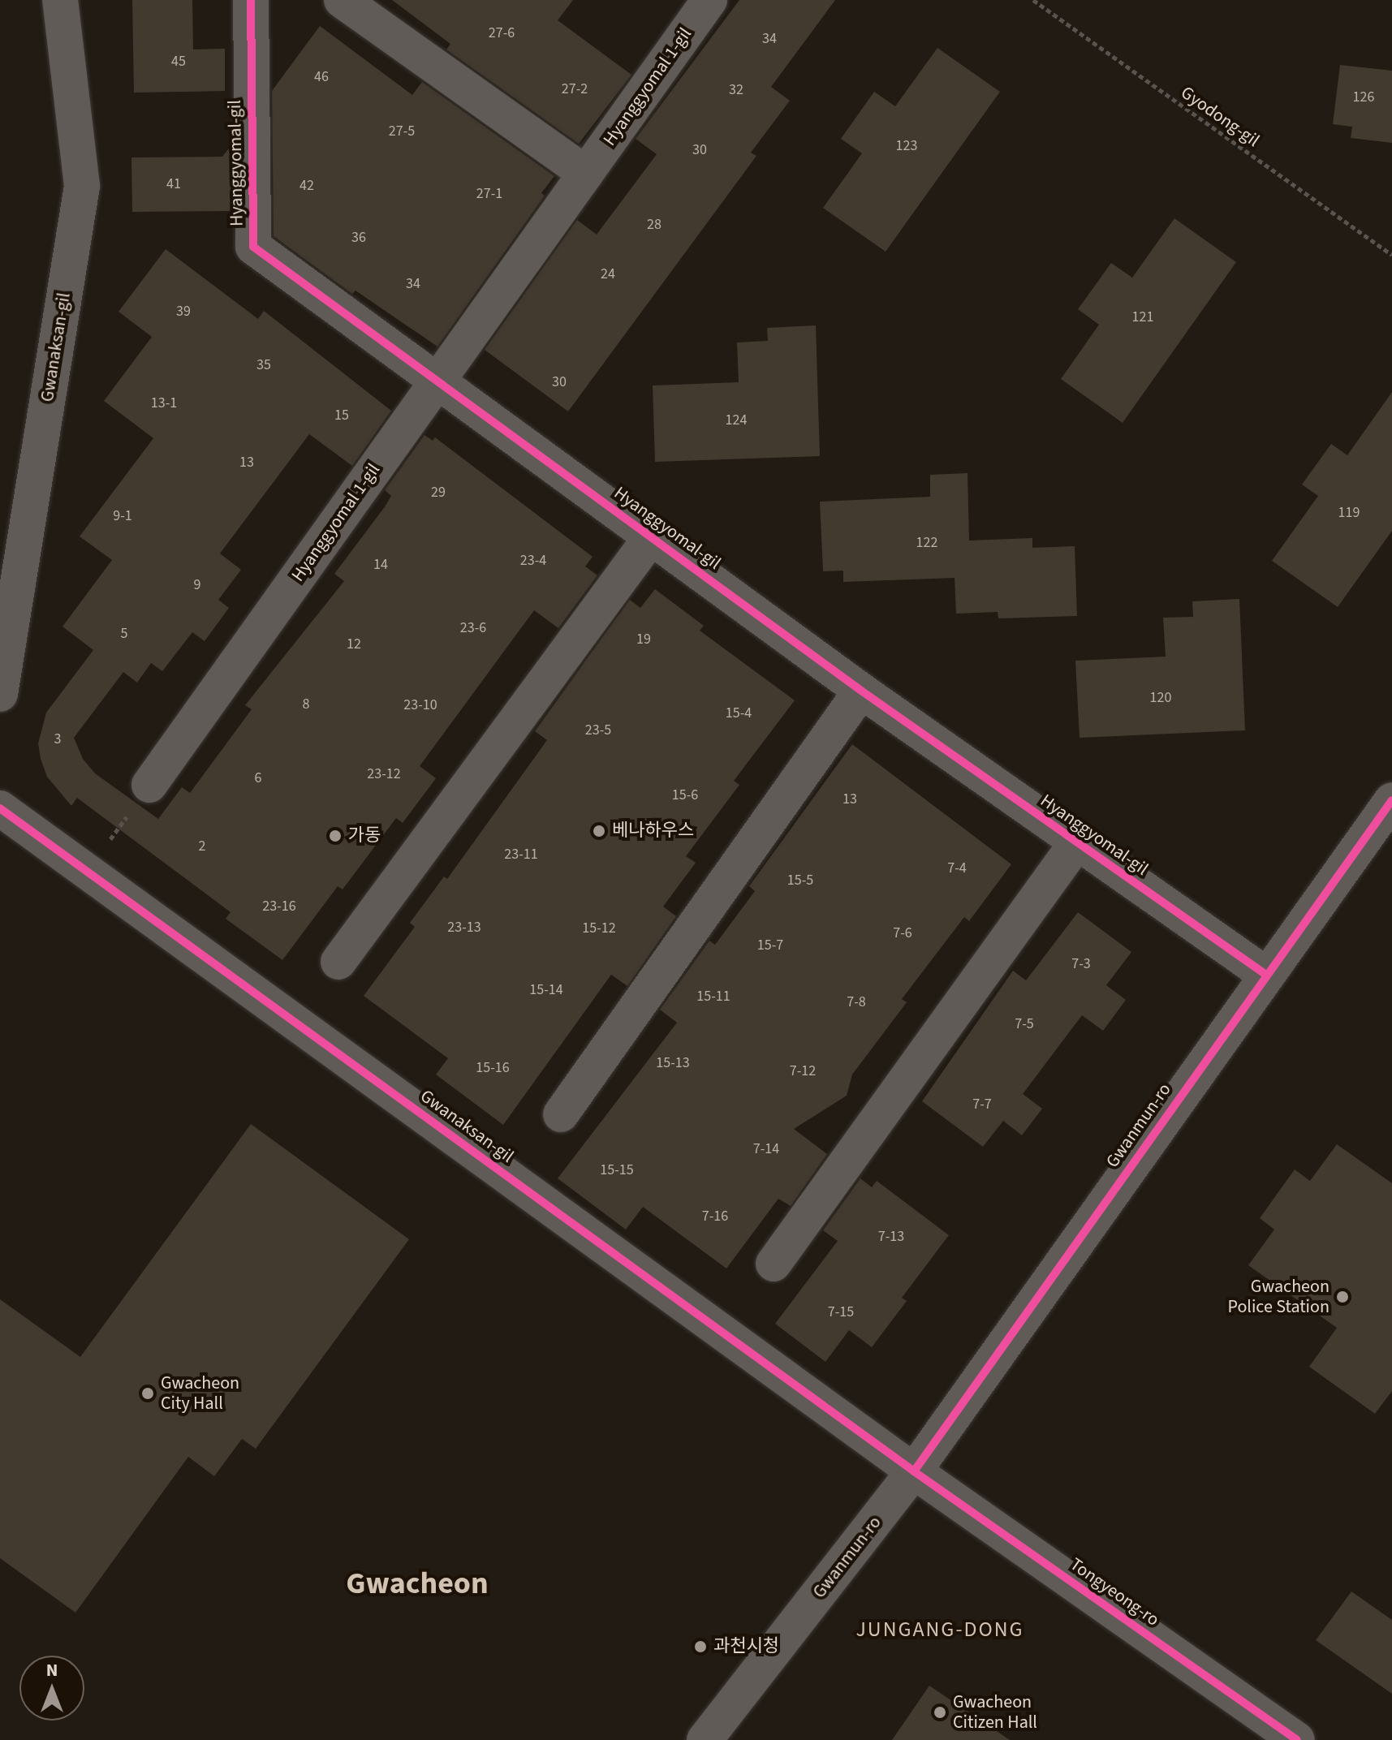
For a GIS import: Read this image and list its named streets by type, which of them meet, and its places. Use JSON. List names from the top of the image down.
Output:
{
  "streets": {
    "street": [
      "Hyanggyomal 1-gil",
      "Hyanggyomal-gil",
      "Gwanaksan-gil",
      "Gwanmun-ro",
      "Tongyeong-ro"
    ],
    "path": ["Gyodong-gil"]
  },
  "crossings": [
    ["Hyanggyomal 1-gil", "Hyanggyomal-gil"],
    ["Hyanggyomal-gil", "Gwanmun-ro"],
    ["Gwanaksan-gil", "Gwanmun-ro"],
    ["Gwanaksan-gil", "Tongyeong-ro"],
    ["Gwanmun-ro", "Tongyeong-ro"]
  ],
  "districts": ["Gwacheon", "JUNGANG-DONG"],
  "places": [
    "베나하우스",
    "가동",
    "Gwacheon Police Station",
    "Gwacheon City Hall",
    "과천시청",
    "Gwacheon Citizen Hall"
  ],
  "house_numbers": [
    "27-6",
    "34",
    "45",
    "46",
    "27-2",
    "32",
    "126",
    "27-5",
    "123",
    "30",
    "41",
    "42",
    "27-1",
    "28",
    "36",
    "24",
    "34",
    "39",
    "121",
    "35",
    "30",
    "13-1",
    "15",
    "124",
    "13",
    "29",
    "119",
    "9-1",
    "122",
    "23-4",
    "14",
    "9",
    "23-6",
    "5",
    "19",
    "12",
    "120",
    "8",
    "23-10",
    "15-4",
    "23-5",
    "3",
    "23-12",
    "6",
    "15-6",
    "13",
    "2",
    "23-11",
    "7-4",
    "15-5",
    "23-16",
    "23-13",
    "15-12",
    "7-6",
    "15-7",
    "7-3",
    "15-14",
    "15-11",
    "7-8",
    "7-5",
    "15-13",
    "15-16",
    "7-12",
    "7-7",
    "7-14",
    "15-15",
    "7-16",
    "7-13",
    "7-15"
  ],
  "north": "top"
}
